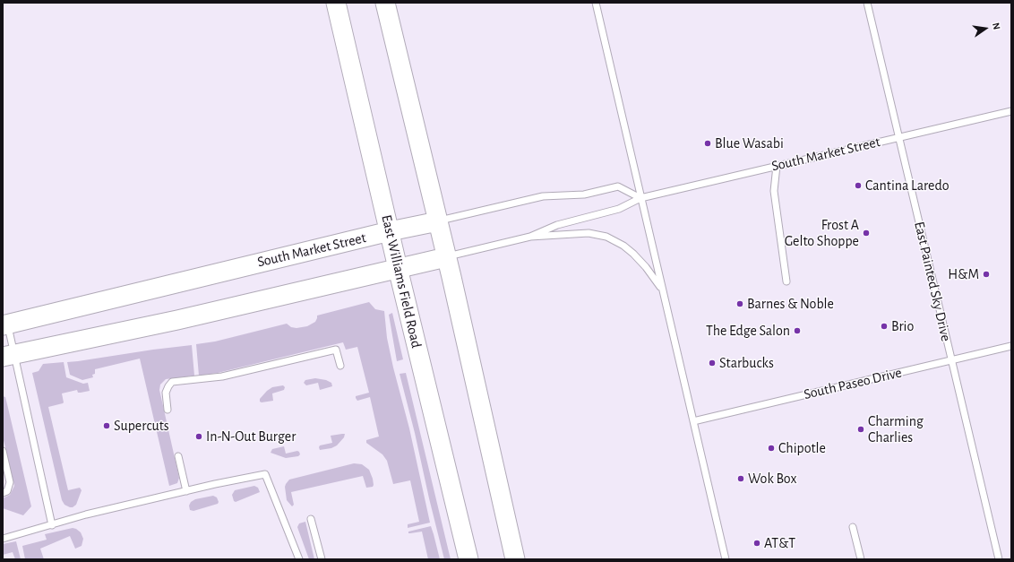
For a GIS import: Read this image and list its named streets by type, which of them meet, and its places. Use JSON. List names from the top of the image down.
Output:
{
  "streets": {
    "main road": ["South Market Street", "East Williams Field Road"],
    "lane": ["East Painted Sky Drive", "South Paseo Drive"]
  },
  "crossings": [
    ["South Market Street", "East Williams Field Road"],
    ["South Market Street", "East Painted Sky Drive"],
    ["East Painted Sky Drive", "South Paseo Drive"]
  ],
  "places": [
    "Blue Wasabi",
    "Cantina Laredo",
    "Frost A Gelto Shoppe",
    "H&M",
    "Barnes & Noble",
    "Brio",
    "The Edge Salon",
    "Starbucks",
    "Supercuts",
    "Charming Charlies",
    "In-N-Out Burger",
    "Chipotle",
    "Wok Box",
    "AT&T"
  ],
  "north": "right"
}
